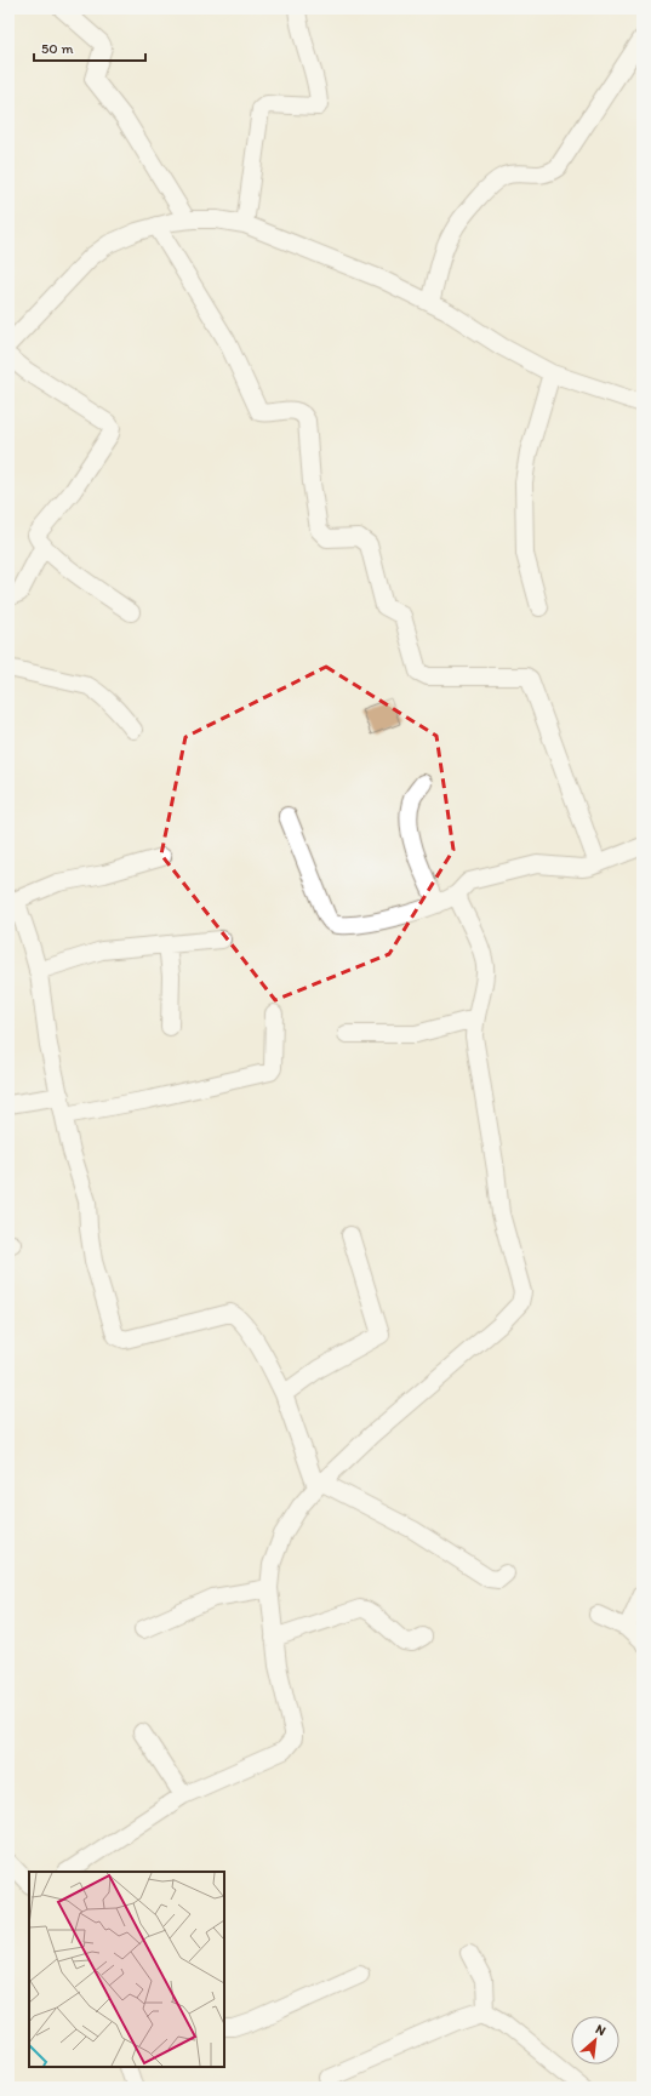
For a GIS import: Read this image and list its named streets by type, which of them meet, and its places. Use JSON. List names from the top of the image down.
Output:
{
  "scale_bar": "50 m",
  "north": "top right"
}
